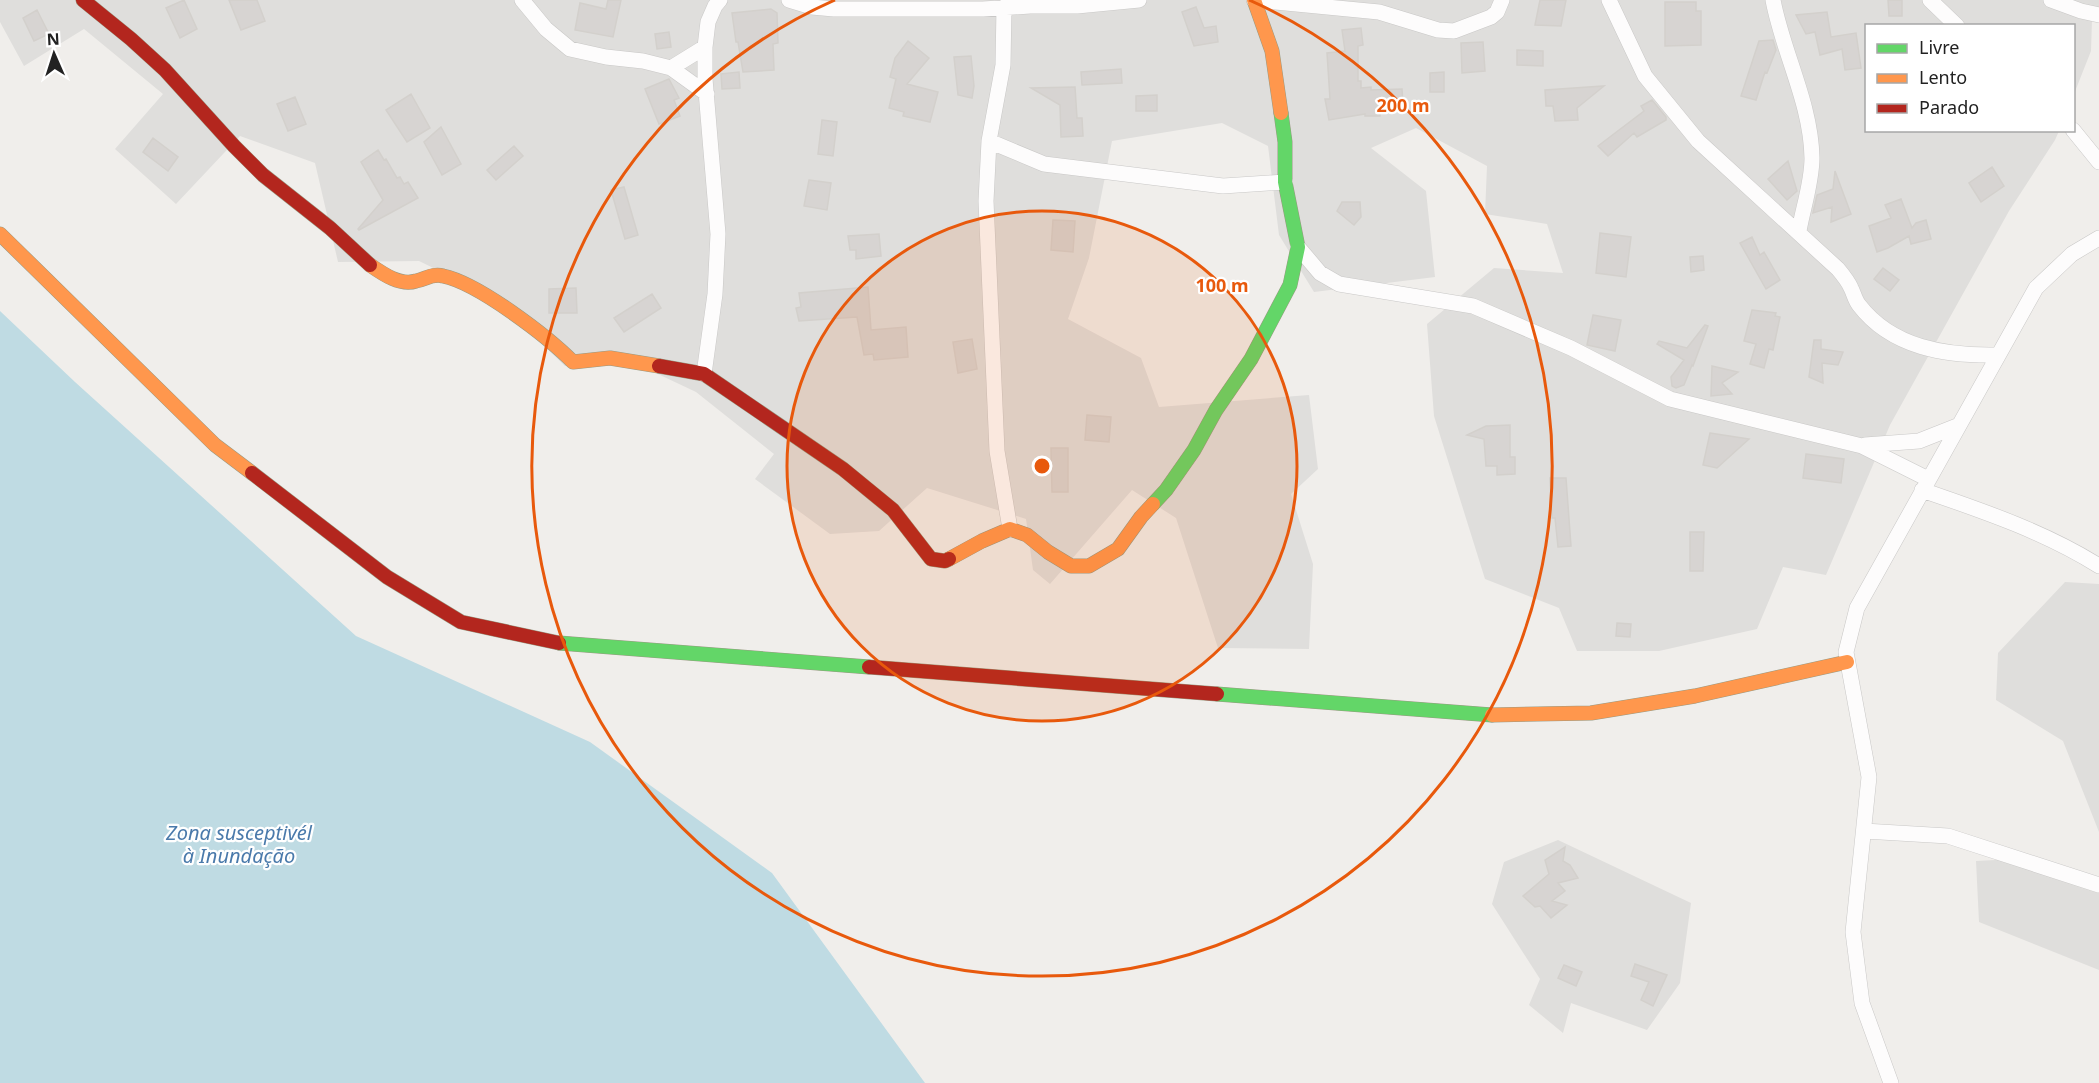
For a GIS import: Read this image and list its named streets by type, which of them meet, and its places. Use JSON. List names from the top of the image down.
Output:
{
  "water": ["Zona susceptivél à Inundação"],
  "legend": ["Livre", "Lento", "Parado"],
  "north": "top",
  "rings": ["200 m", "100 m"]
}
